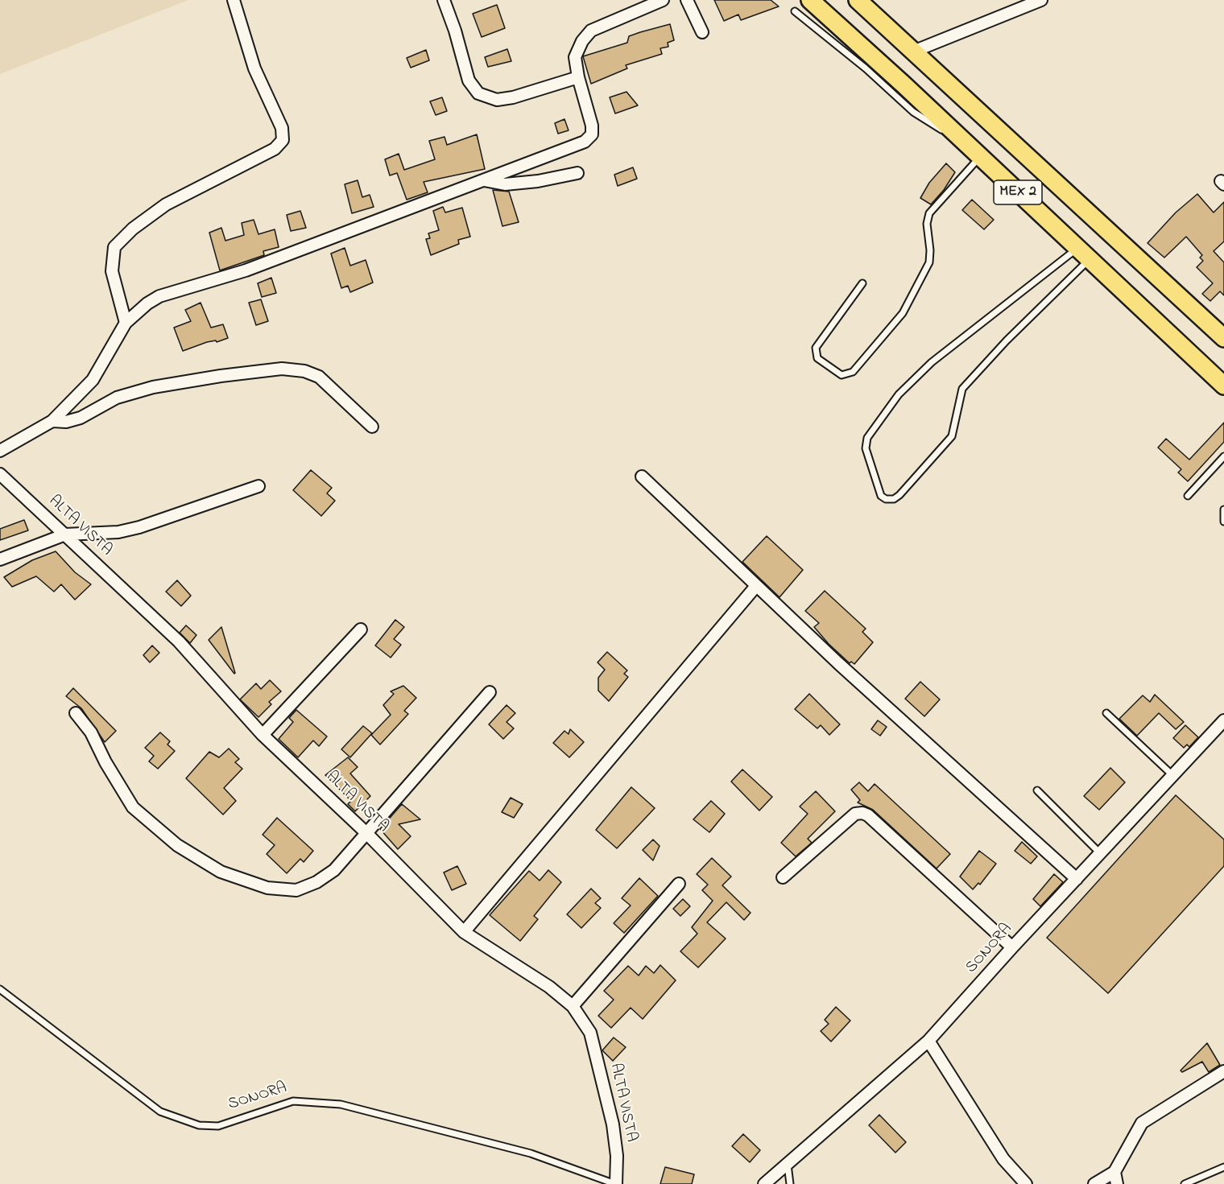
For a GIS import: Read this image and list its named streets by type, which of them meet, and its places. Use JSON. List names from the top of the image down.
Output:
{
  "streets": {
    "main road": ["MEX 2"],
    "street": ["ALTA VISTA", "SONORA"]
  },
  "crossings": [
    ["ALTA VISTA", "SONORA"]
  ]
}
